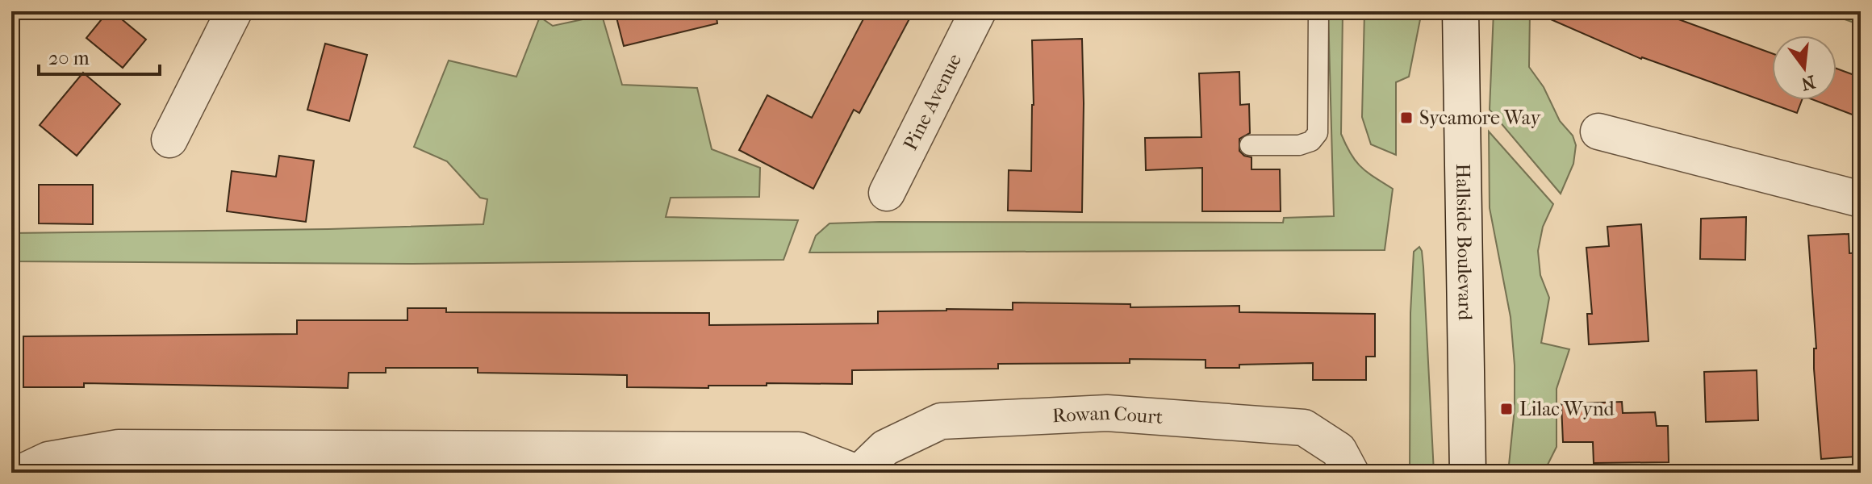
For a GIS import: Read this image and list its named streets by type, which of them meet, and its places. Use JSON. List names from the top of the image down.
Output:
{
  "streets": {
    "street": ["Pine Avenue", "Hallside Boulevard", "Rowan Court"]
  },
  "places": {
    "transit": ["Sycamore Way", "Lilac Wynd"]
  },
  "scale_bar": "20 m",
  "north": "bottom"
}
